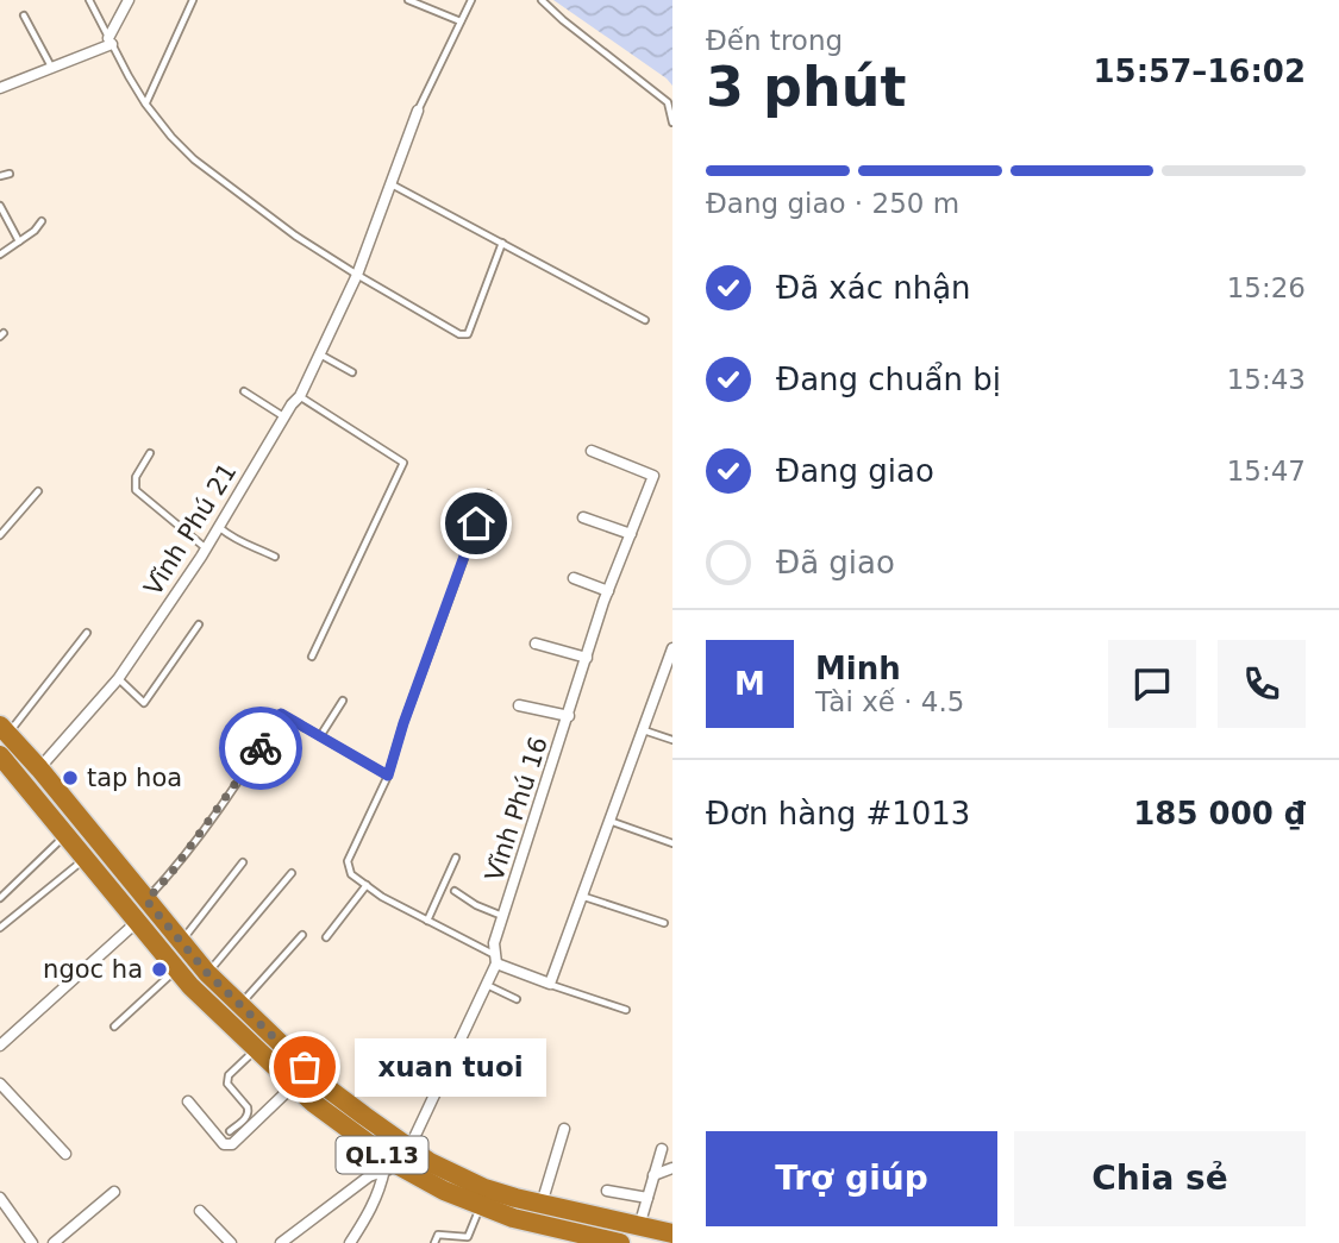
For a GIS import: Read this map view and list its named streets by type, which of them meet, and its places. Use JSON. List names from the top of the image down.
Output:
{
  "streets": {
    "highway": ["QL.13"],
    "street": ["Vĩnh Phú 21", "Vĩnh Phú 16"]
  },
  "crossings": [
    ["Vĩnh Phú 21", "QL.13"],
    ["Vĩnh Phú 16", "QL.13"]
  ],
  "places": ["tap hoa", "ngoc ha", "xuan tuoi"],
  "page": {
    "heading": ["3 phút", "Đến trong", "15:57–16:02"],
    "panel": [
      "Minh",
      "Tài xế · 4.5",
      "Đơn hàng #1013",
      "185 000 ₫"
    ],
    "bar": "Đang giao · 250 m",
    "list": [
      ["Đã xác nhận", "15:26"],
      ["Đang chuẩn bị", "15:43"],
      ["Đang giao", "15:47"],
      "Đã giao"
    ],
    "round": "M",
    "bubble": "xuan tuoi",
    "buttons": ["Trợ giúp", "Chia sẻ"]
  }
}
